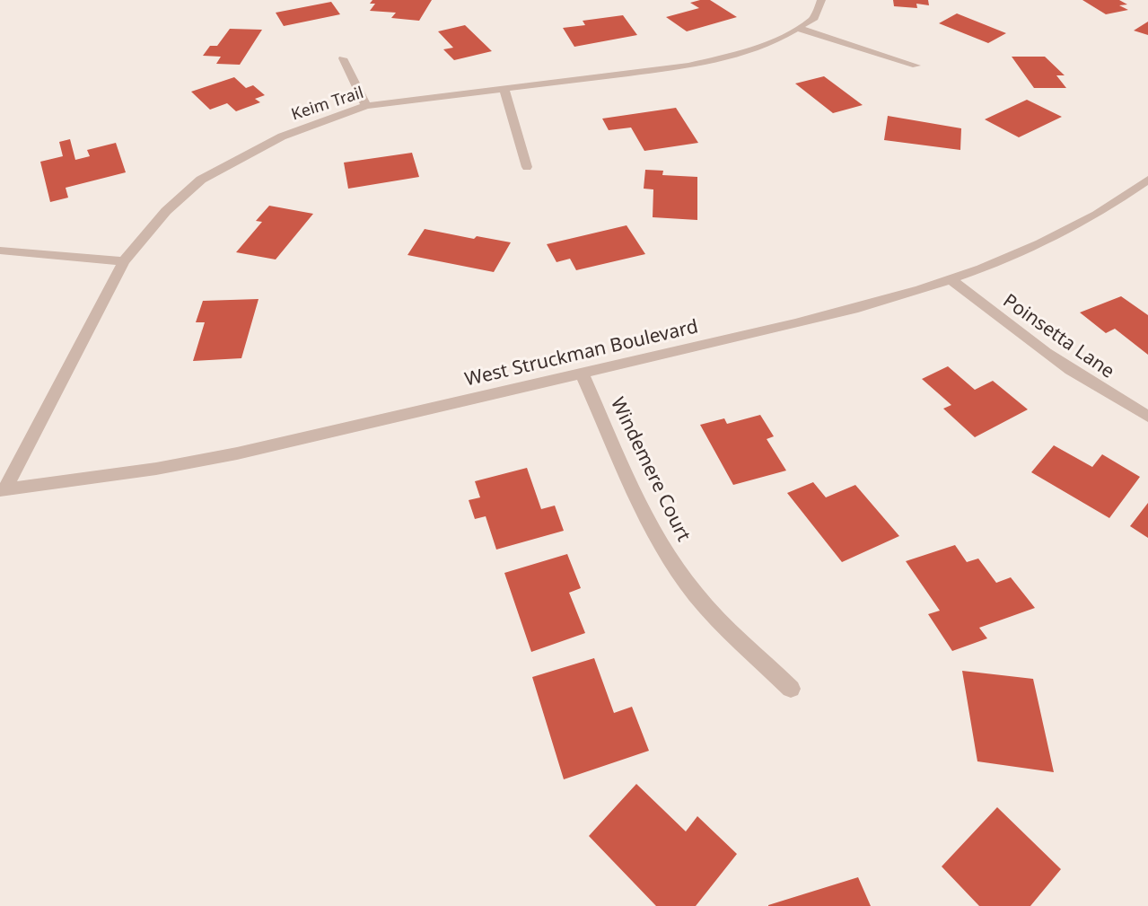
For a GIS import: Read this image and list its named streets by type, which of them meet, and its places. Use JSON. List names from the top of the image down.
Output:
{
  "streets": {
    "street": [
      "Keim Trail",
      "Poinsetta Lane",
      "West Struckman Boulevard",
      "Windemere Court"
    ]
  },
  "crossings": [
    ["Keim Trail", "West Struckman Boulevard"],
    ["Poinsetta Lane", "West Struckman Boulevard"],
    ["West Struckman Boulevard", "Windemere Court"]
  ]
}
